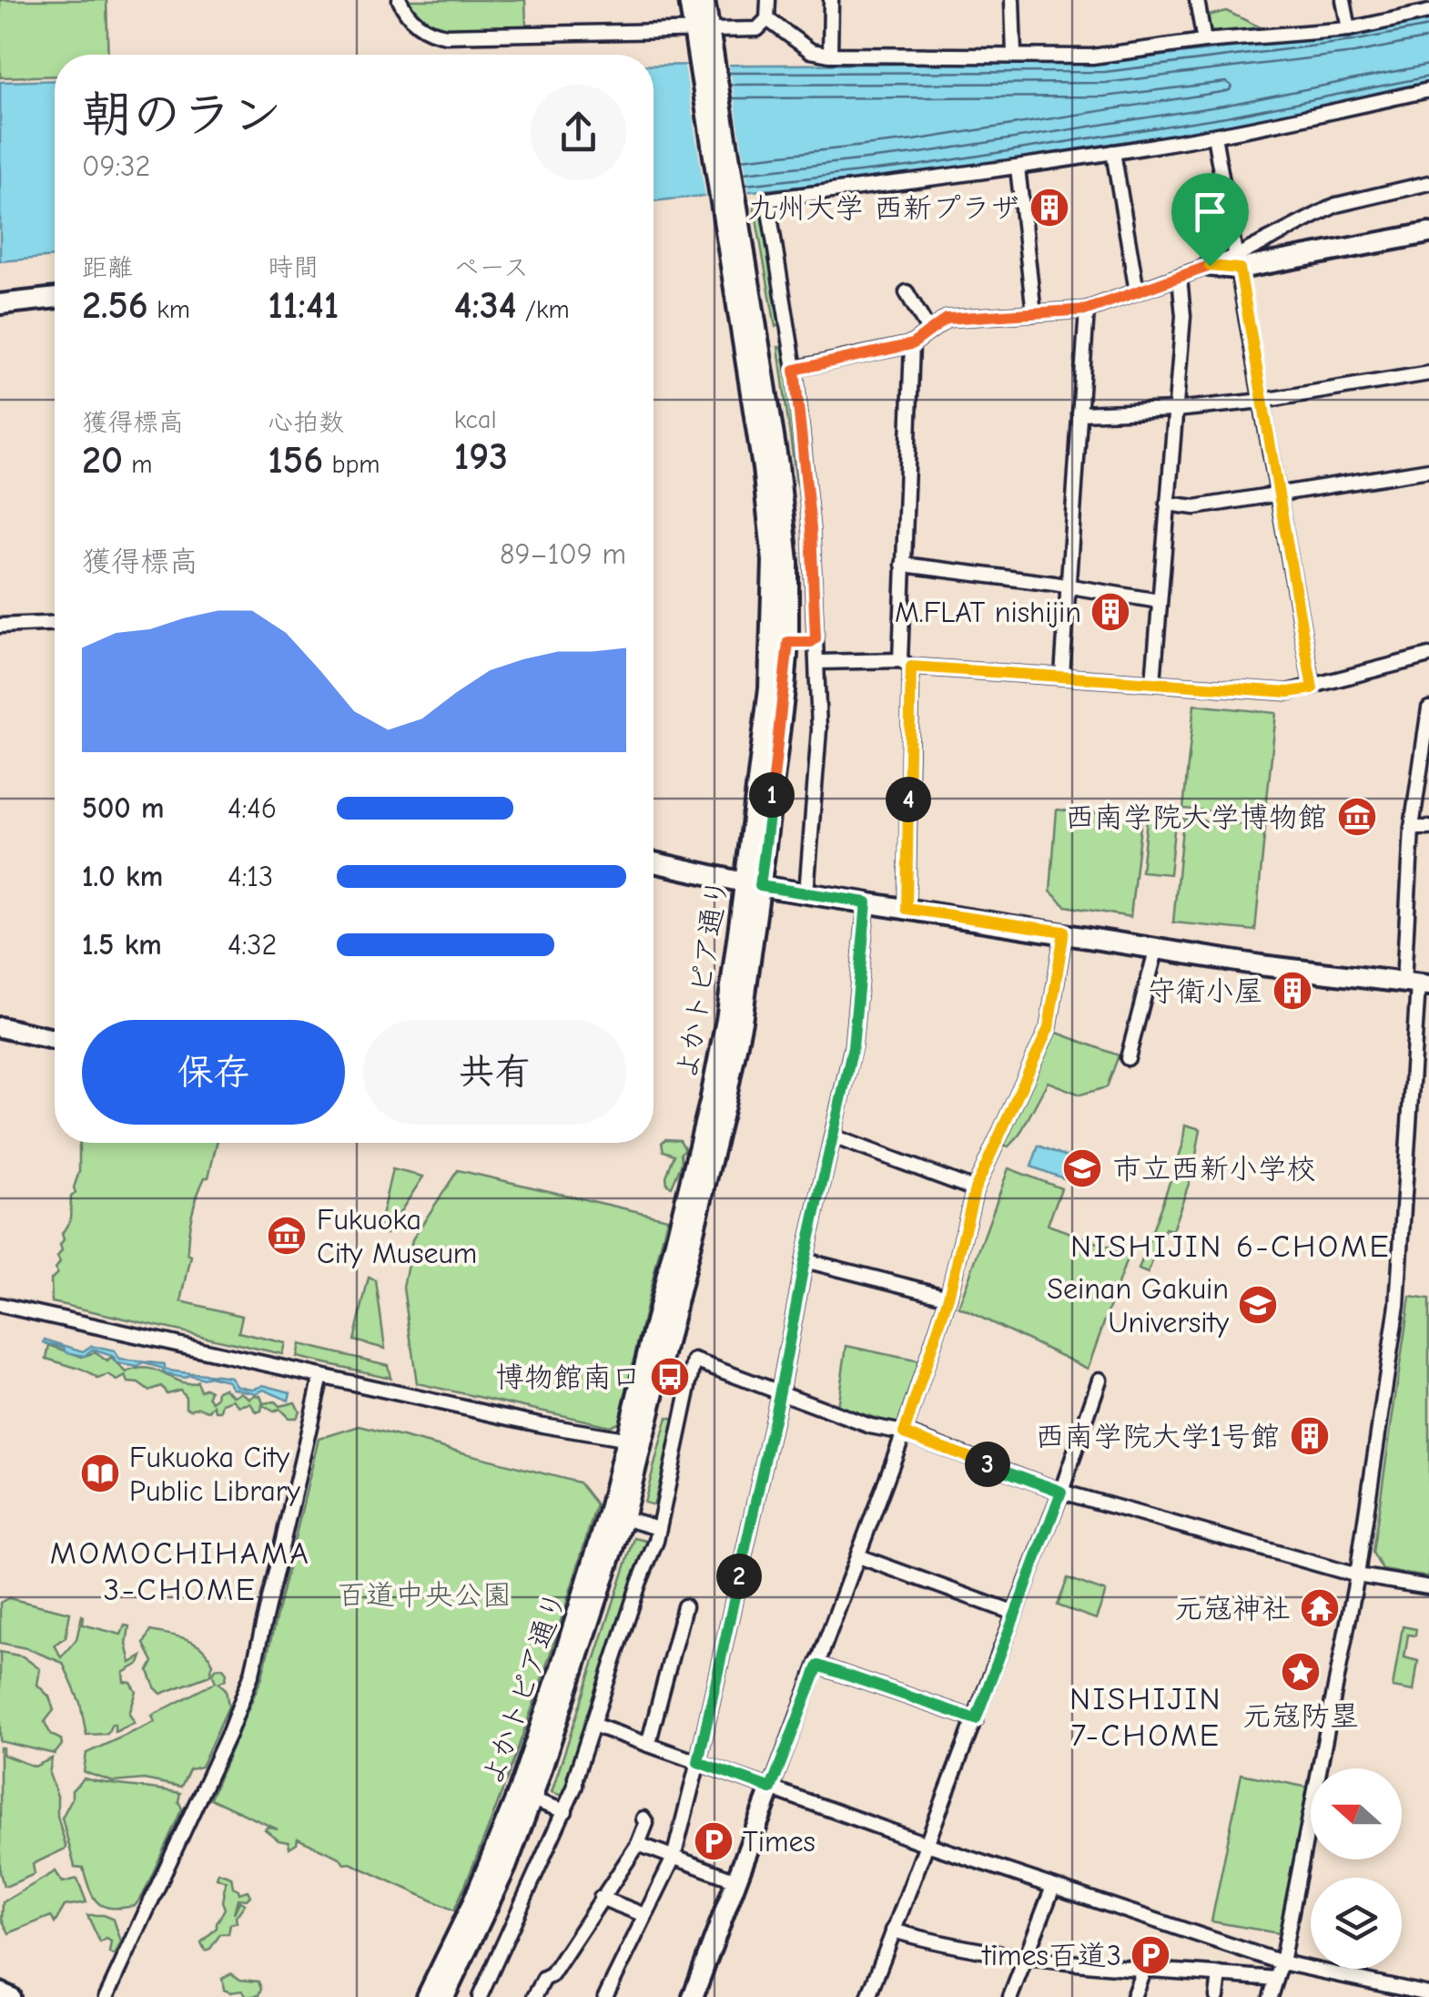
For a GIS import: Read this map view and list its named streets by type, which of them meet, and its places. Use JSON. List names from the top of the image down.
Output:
{
  "streets": {
    "street": ["よかトピア通り"]
  },
  "districts": ["NISHIJIN 6-CHOME", "MOMOCHIHAMA 3-CHOME", "NISHIJIN 7-CHOME"],
  "parks": ["百道中央公園"],
  "places": {
    "building": [
      "九州大学 西新プラザ",
      "M.FLAT nishijin",
      "守衛小屋",
      "西南学院大学1号館"
    ],
    "museum": ["西南学院大学博物館", "Fukuoka City Museum"],
    "school or university": ["市立西新小学校", "Seinan Gakuin University"],
    "bus stop": ["博物館南口"],
    "library": ["Fukuoka City Public Library"],
    "temple": ["元寇神社"],
    "place": ["元寇防塁"],
    "parking": ["Times", "times百道3"]
  },
  "north": "left",
  "page": {
    "heading": ["朝のラン", "09:32"],
    "stats": [
      ["距離", "2.56 km"],
      ["時間", "11:41"],
      ["ペース", "4:34 /km"],
      ["獲得標高", "20 m"],
      ["心拍数", "156 bpm"],
      ["kcal", "193"]
    ],
    "chart": ["獲得標高", "89–109 m"],
    "pins": [
      "1",
      "4",
      "3",
      "2"
    ],
    "list": [
      {
        "name": "500 m",
        "note": "4:46"
      },
      {
        "name": "1.0 km",
        "note": "4:13"
      },
      {
        "name": "1.5 km",
        "note": "4:32"
      }
    ],
    "buttons": ["保存", "共有"]
  }
}
